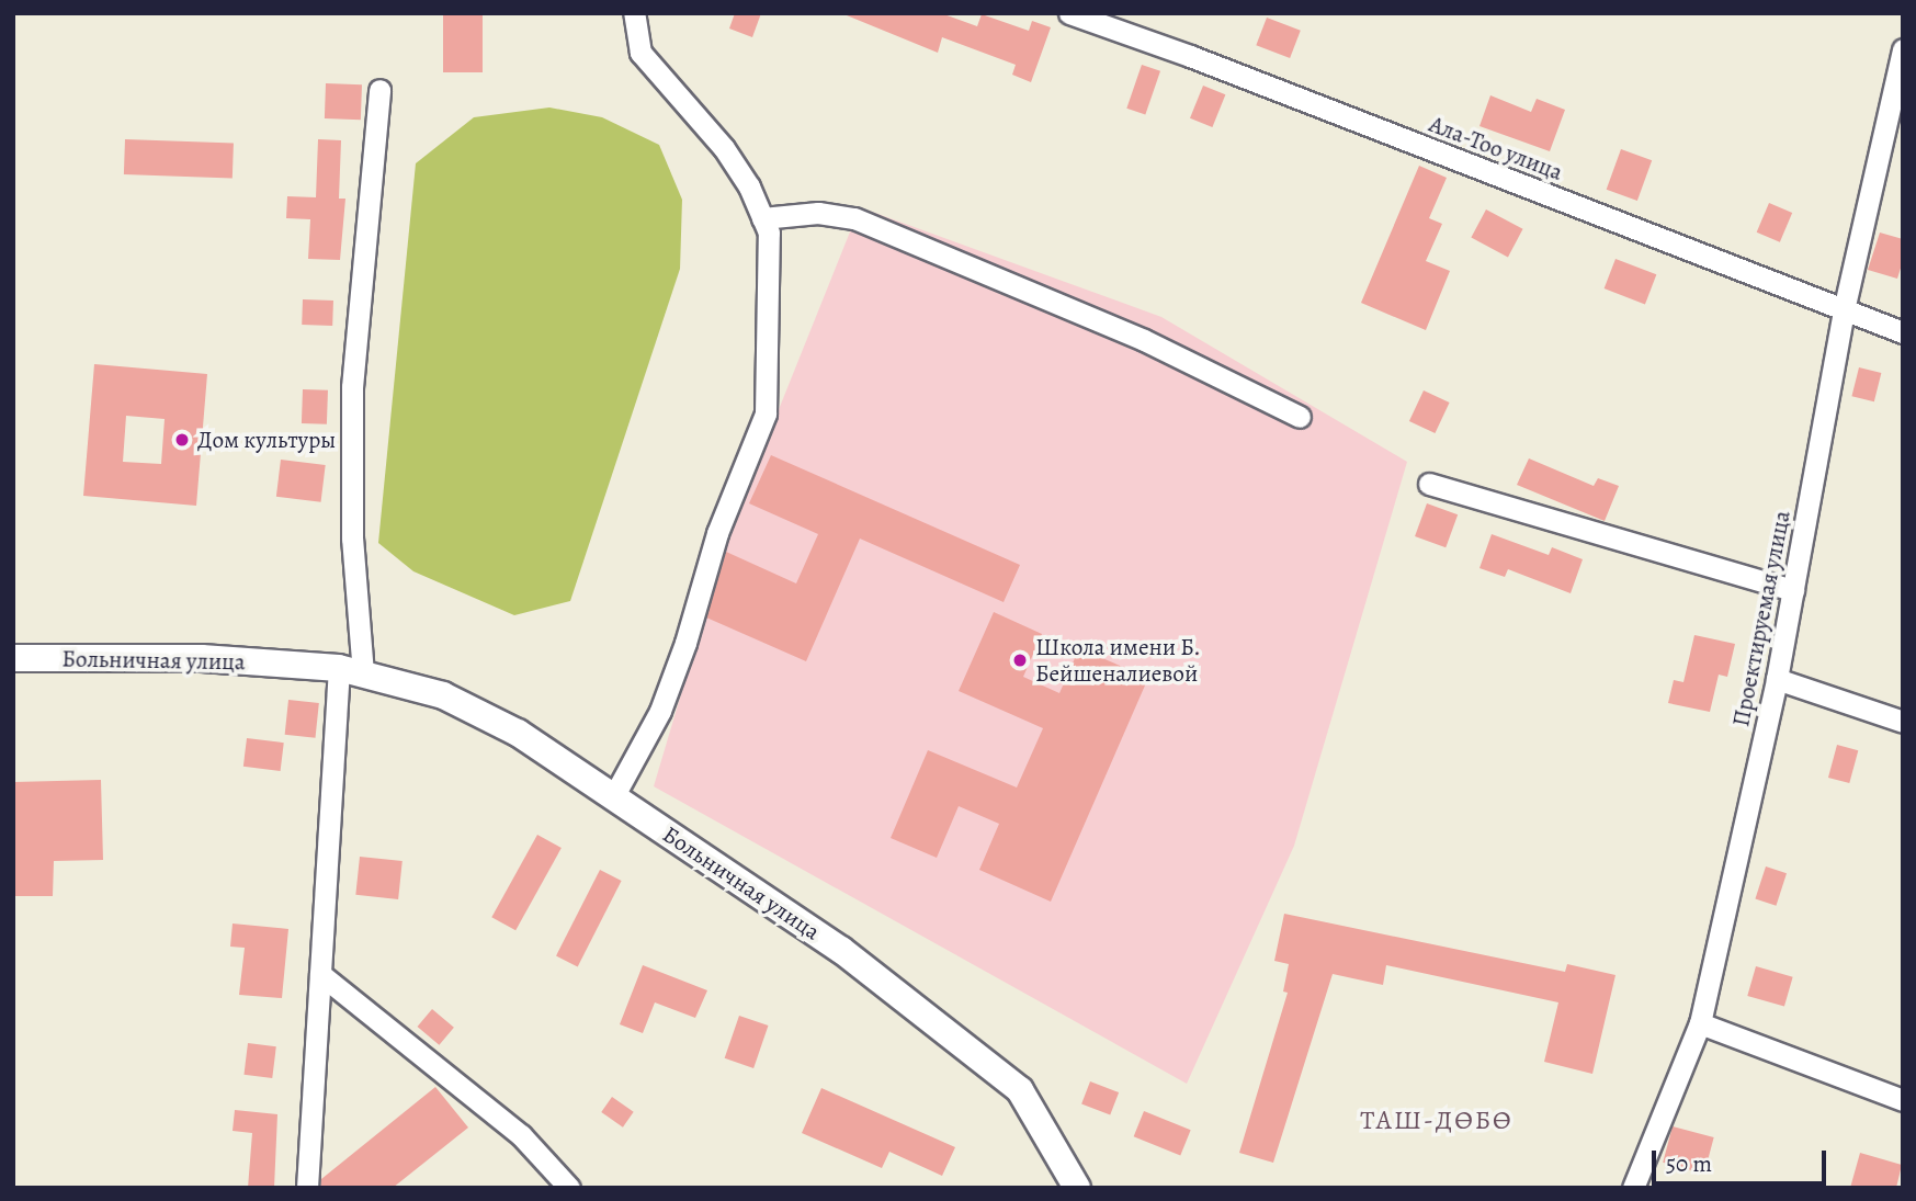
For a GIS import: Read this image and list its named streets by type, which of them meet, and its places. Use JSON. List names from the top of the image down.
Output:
{
  "streets": {
    "street": ["Ала-Тоо улица", "Проектируемая улица", "Больничная улица"]
  },
  "crossings": [
    ["Ала-Тоо улица", "Проектируемая улица"]
  ],
  "districts": ["ТАШ-ДӨБӨ"],
  "places": ["Дом культуры", "Школа имени Б. Бейшеналиевой"],
  "scale_bar": "50 m"
}
